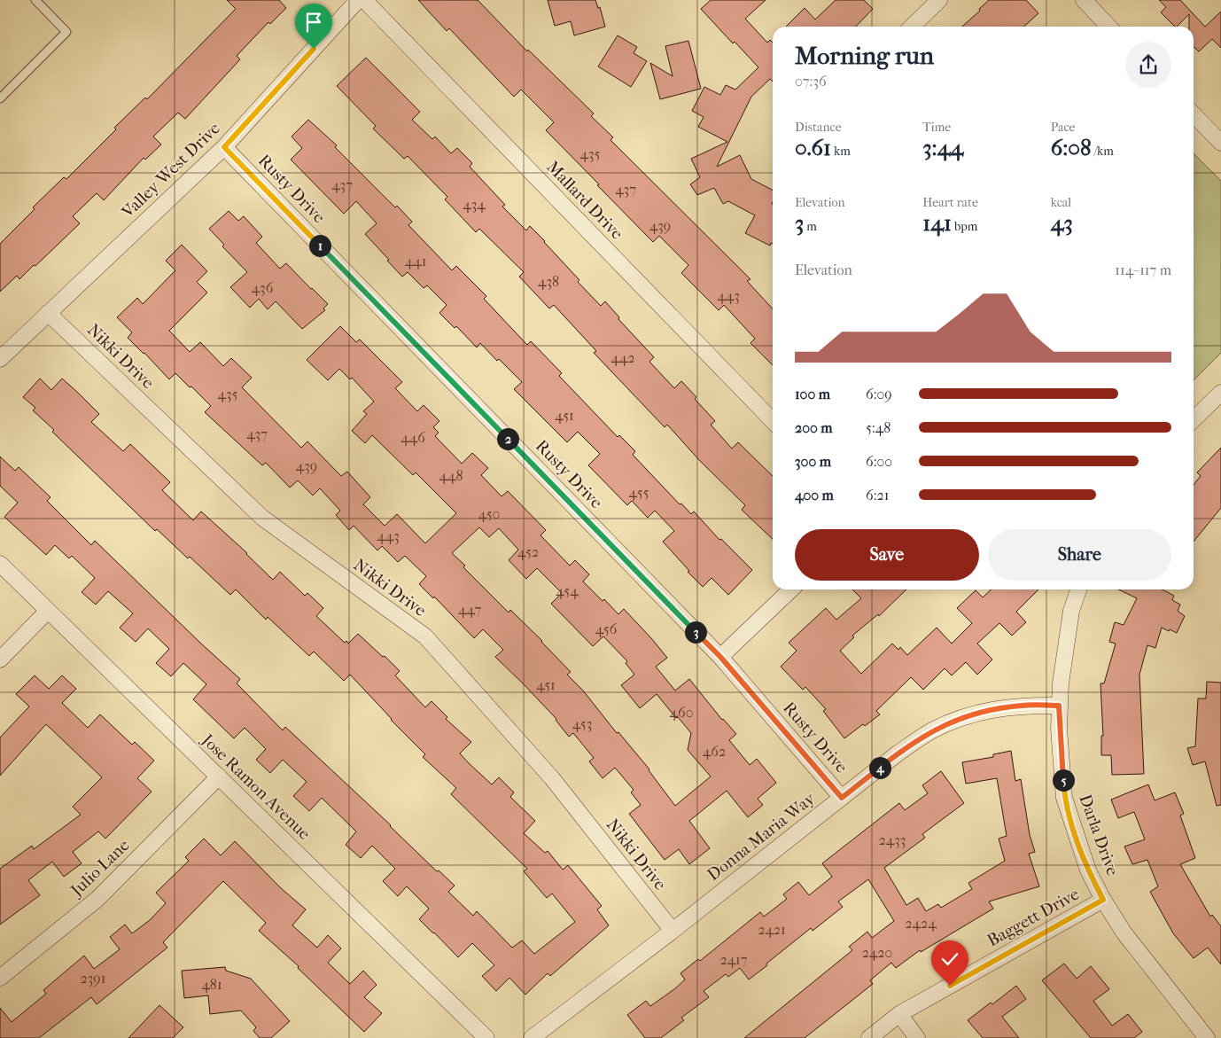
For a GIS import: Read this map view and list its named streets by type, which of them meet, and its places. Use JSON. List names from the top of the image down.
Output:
{
  "streets": {
    "street": [
      "Valley West Drive",
      "Rusty Drive",
      "Mallard Drive",
      "Nikki Drive",
      "Jose Ramon Avenue",
      "Darla Drive",
      "Donna Maria Way",
      "Julio Lane",
      "Baggett Drive"
    ]
  },
  "crossings": [
    ["Valley West Drive", "Rusty Drive"],
    ["Valley West Drive", "Nikki Drive"],
    ["Rusty Drive", "Donna Maria Way"],
    ["Nikki Drive", "Donna Maria Way"],
    ["Jose Ramon Avenue", "Julio Lane"],
    ["Darla Drive", "Donna Maria Way"],
    ["Darla Drive", "Baggett Drive"]
  ],
  "house_numbers": [
    "435",
    "437",
    "437",
    "434",
    "439",
    "441",
    "438",
    "436",
    "443",
    "442",
    "435",
    "451",
    "437",
    "446",
    "439",
    "448",
    "455",
    "450",
    "443",
    "452",
    "454",
    "447",
    "456",
    "451",
    "460",
    "453",
    "462",
    "2433",
    "2424",
    "2421",
    "2420",
    "2417",
    "2391",
    "481"
  ],
  "page": {
    "heading": ["Morning run", "07:36"],
    "stats": [
      ["Distance", "0.61 km"],
      ["Time", "3:44"],
      ["Pace", "6:08 /km"],
      ["Elevation", "3 m"],
      ["Heart rate", "141 bpm"],
      ["kcal", "43"]
    ],
    "pins": [
      "1",
      "2",
      "3",
      "4",
      "5"
    ],
    "chart": ["Elevation", "114–117 m"],
    "list": [
      {
        "name": "100 m",
        "note": "6:09"
      },
      {
        "name": "200 m",
        "note": "5:48"
      },
      {
        "name": "300 m",
        "note": "6:00"
      },
      {
        "name": "400 m",
        "note": "6:21"
      }
    ],
    "buttons": ["Save", "Share"]
  }
}
